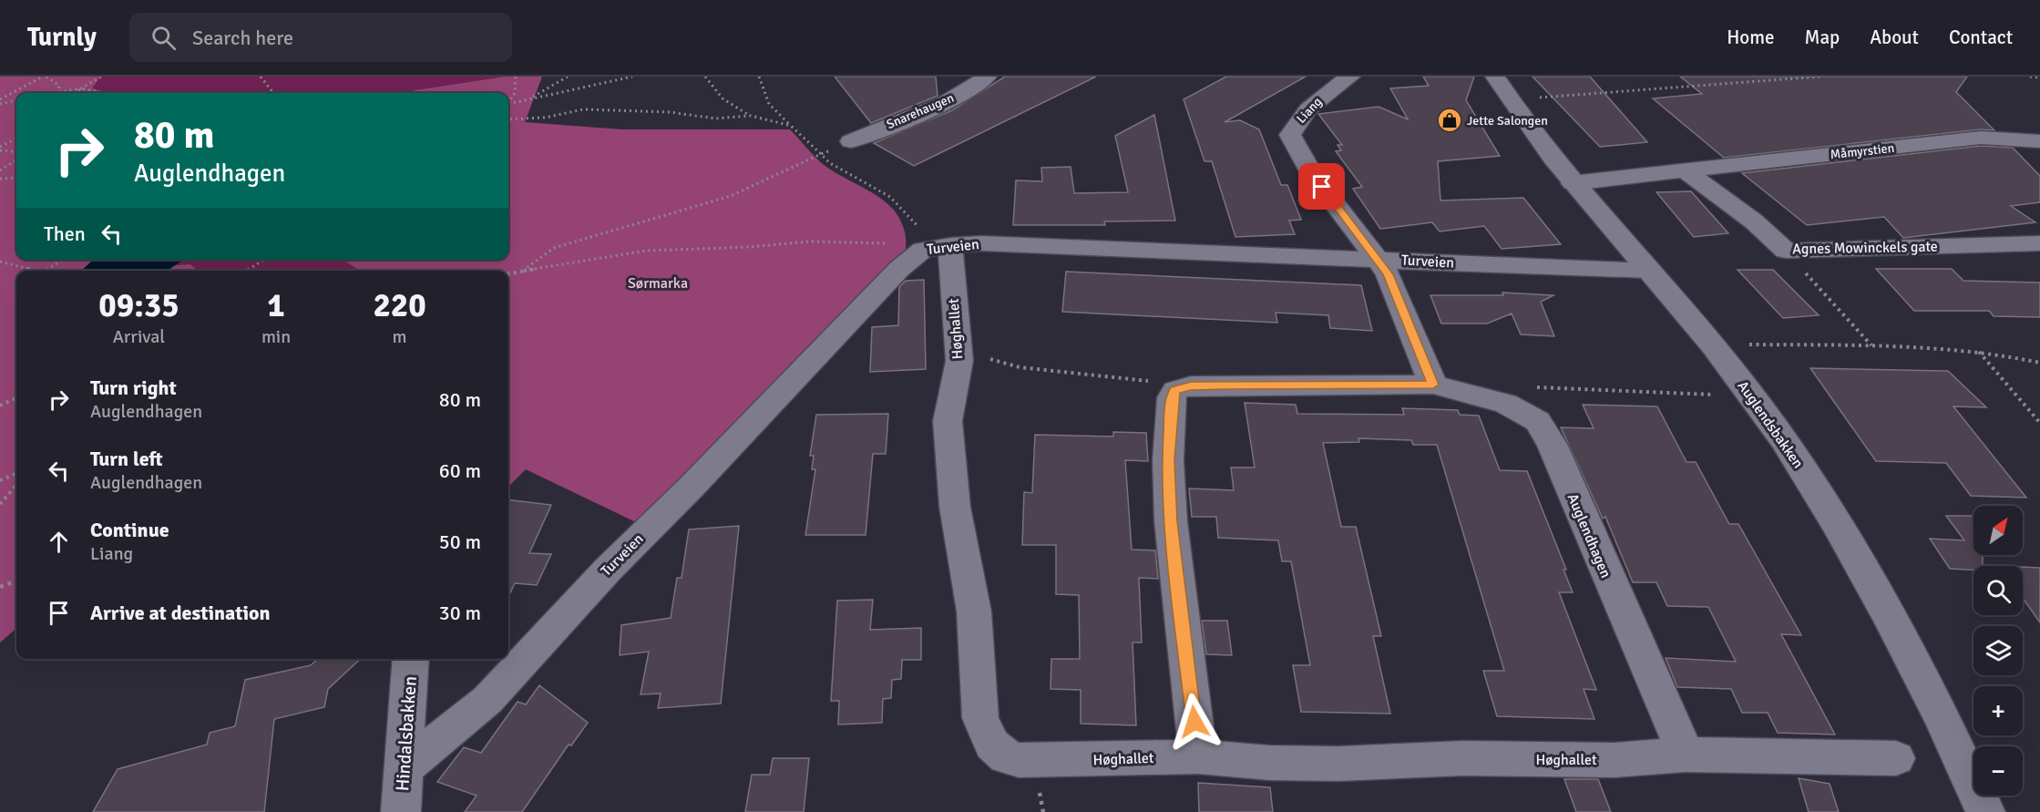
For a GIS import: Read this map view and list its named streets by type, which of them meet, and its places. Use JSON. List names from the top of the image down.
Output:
{
  "streets": {
    "street": [
      "Liang",
      "Snarehaugen",
      "Måmyrstien",
      "Turveien",
      "Agnes Mowinckels gate",
      "Høghallet",
      "Auglendsbakken",
      "Auglendhagen",
      "Hindalsbakken"
    ]
  },
  "crossings": [
    ["Liang", "Turveien"],
    ["Måmyrstien", "Agnes Mowinckels gate"],
    ["Måmyrstien", "Auglendsbakken"],
    ["Turveien", "Høghallet"],
    ["Turveien", "Auglendsbakken"],
    ["Turveien", "Hindalsbakken"],
    ["Høghallet", "Auglendhagen"]
  ],
  "parks": ["Sørmarka"],
  "places": {
    "shop": ["Jette Salongen"]
  },
  "north": "top right",
  "page": {
    "header": "Turnly",
    "search": "Search here",
    "nav": [
      "Home",
      "Map",
      "About",
      "Contact"
    ],
    "turn": ["80 m", "Auglendhagen"],
    "then": "Then",
    "eta": [
      "09:35",
      "Arrival",
      "1",
      "min",
      "220",
      "m"
    ],
    "list": [
      {
        "name": "Turn right",
        "note": "Auglendhagen",
        "value": "80 m"
      },
      {
        "name": "Turn left",
        "note": "Auglendhagen",
        "value": "60 m"
      },
      {
        "name": "Continue",
        "note": "Liang",
        "value": "50 m"
      },
      {
        "name": "Arrive at destination",
        "value": "30 m"
      }
    ],
    "map_buttons": ["+", "−"]
  }
}
